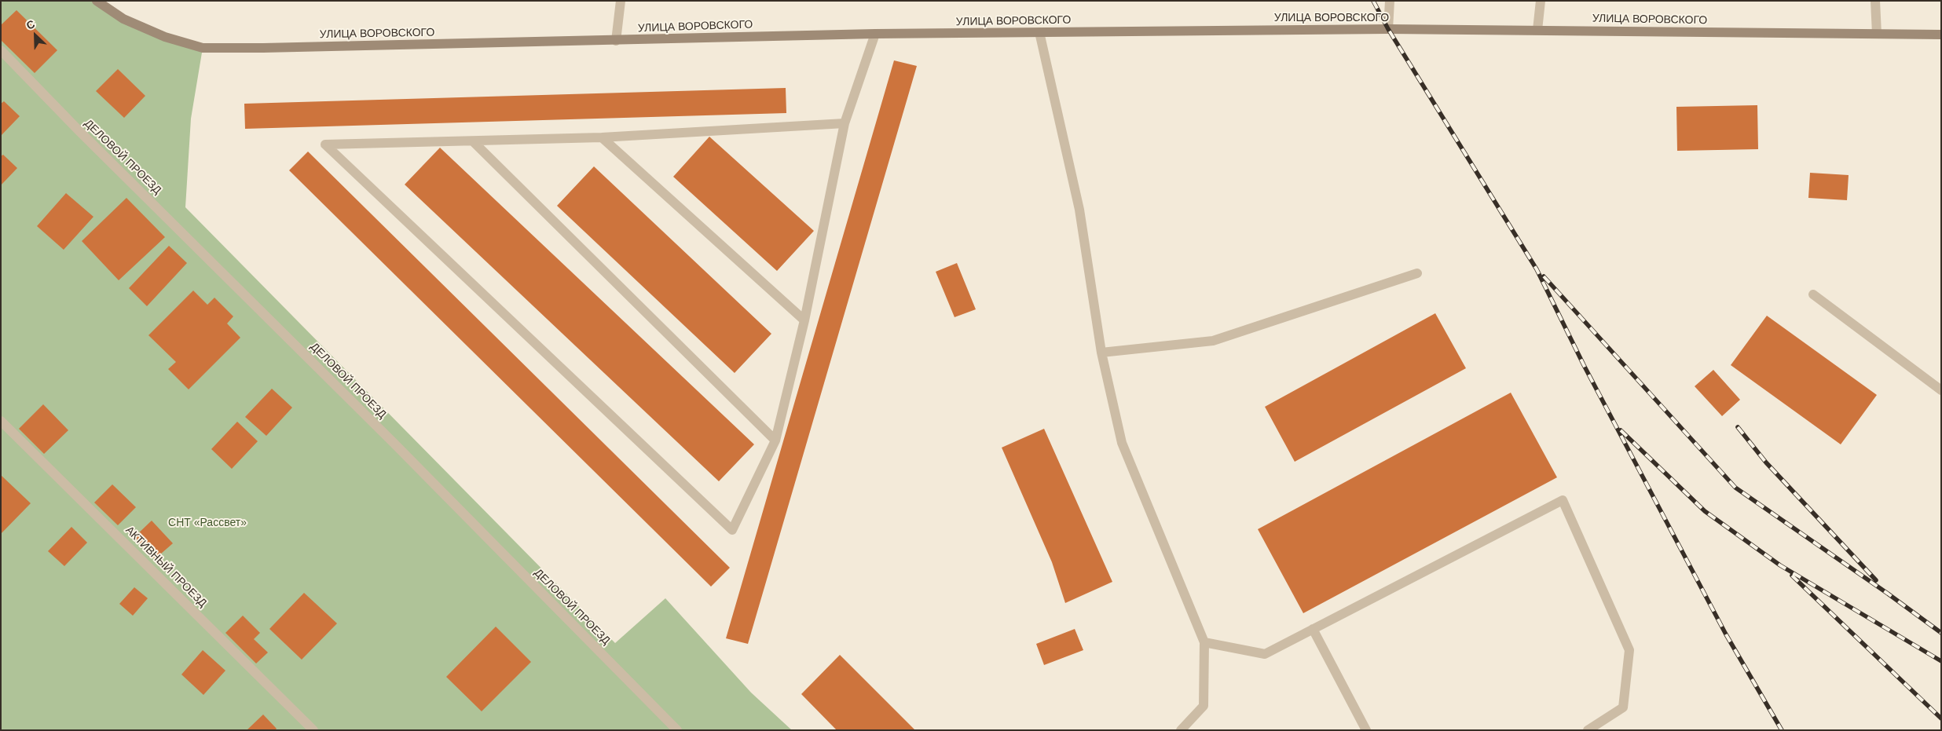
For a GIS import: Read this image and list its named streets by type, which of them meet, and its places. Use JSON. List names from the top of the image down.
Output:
{
  "streets": {
    "street": ["УЛИЦА ВОРОВСКОГО"],
    "lane": ["ДЕЛОВОЙ ПРОЕЗД", "АКТИВНЫЙ ПРОЕЗД"]
  },
  "parks": ["СНТ «Рассвет»"],
  "north": "top left"
}
